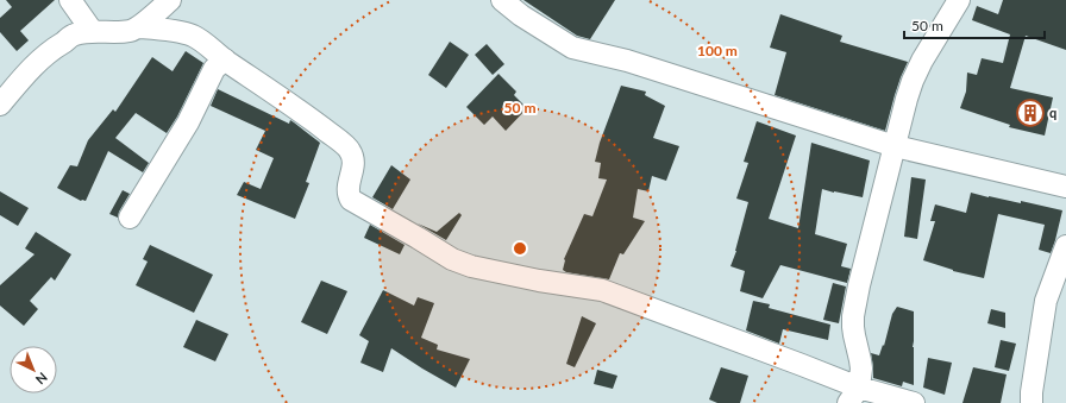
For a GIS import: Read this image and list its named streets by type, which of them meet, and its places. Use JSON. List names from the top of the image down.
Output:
{
  "places": {
    "building": ["q"]
  },
  "scale_bar": "50 m",
  "north": "bottom right",
  "rings": ["100 m", "50 m"]
}
